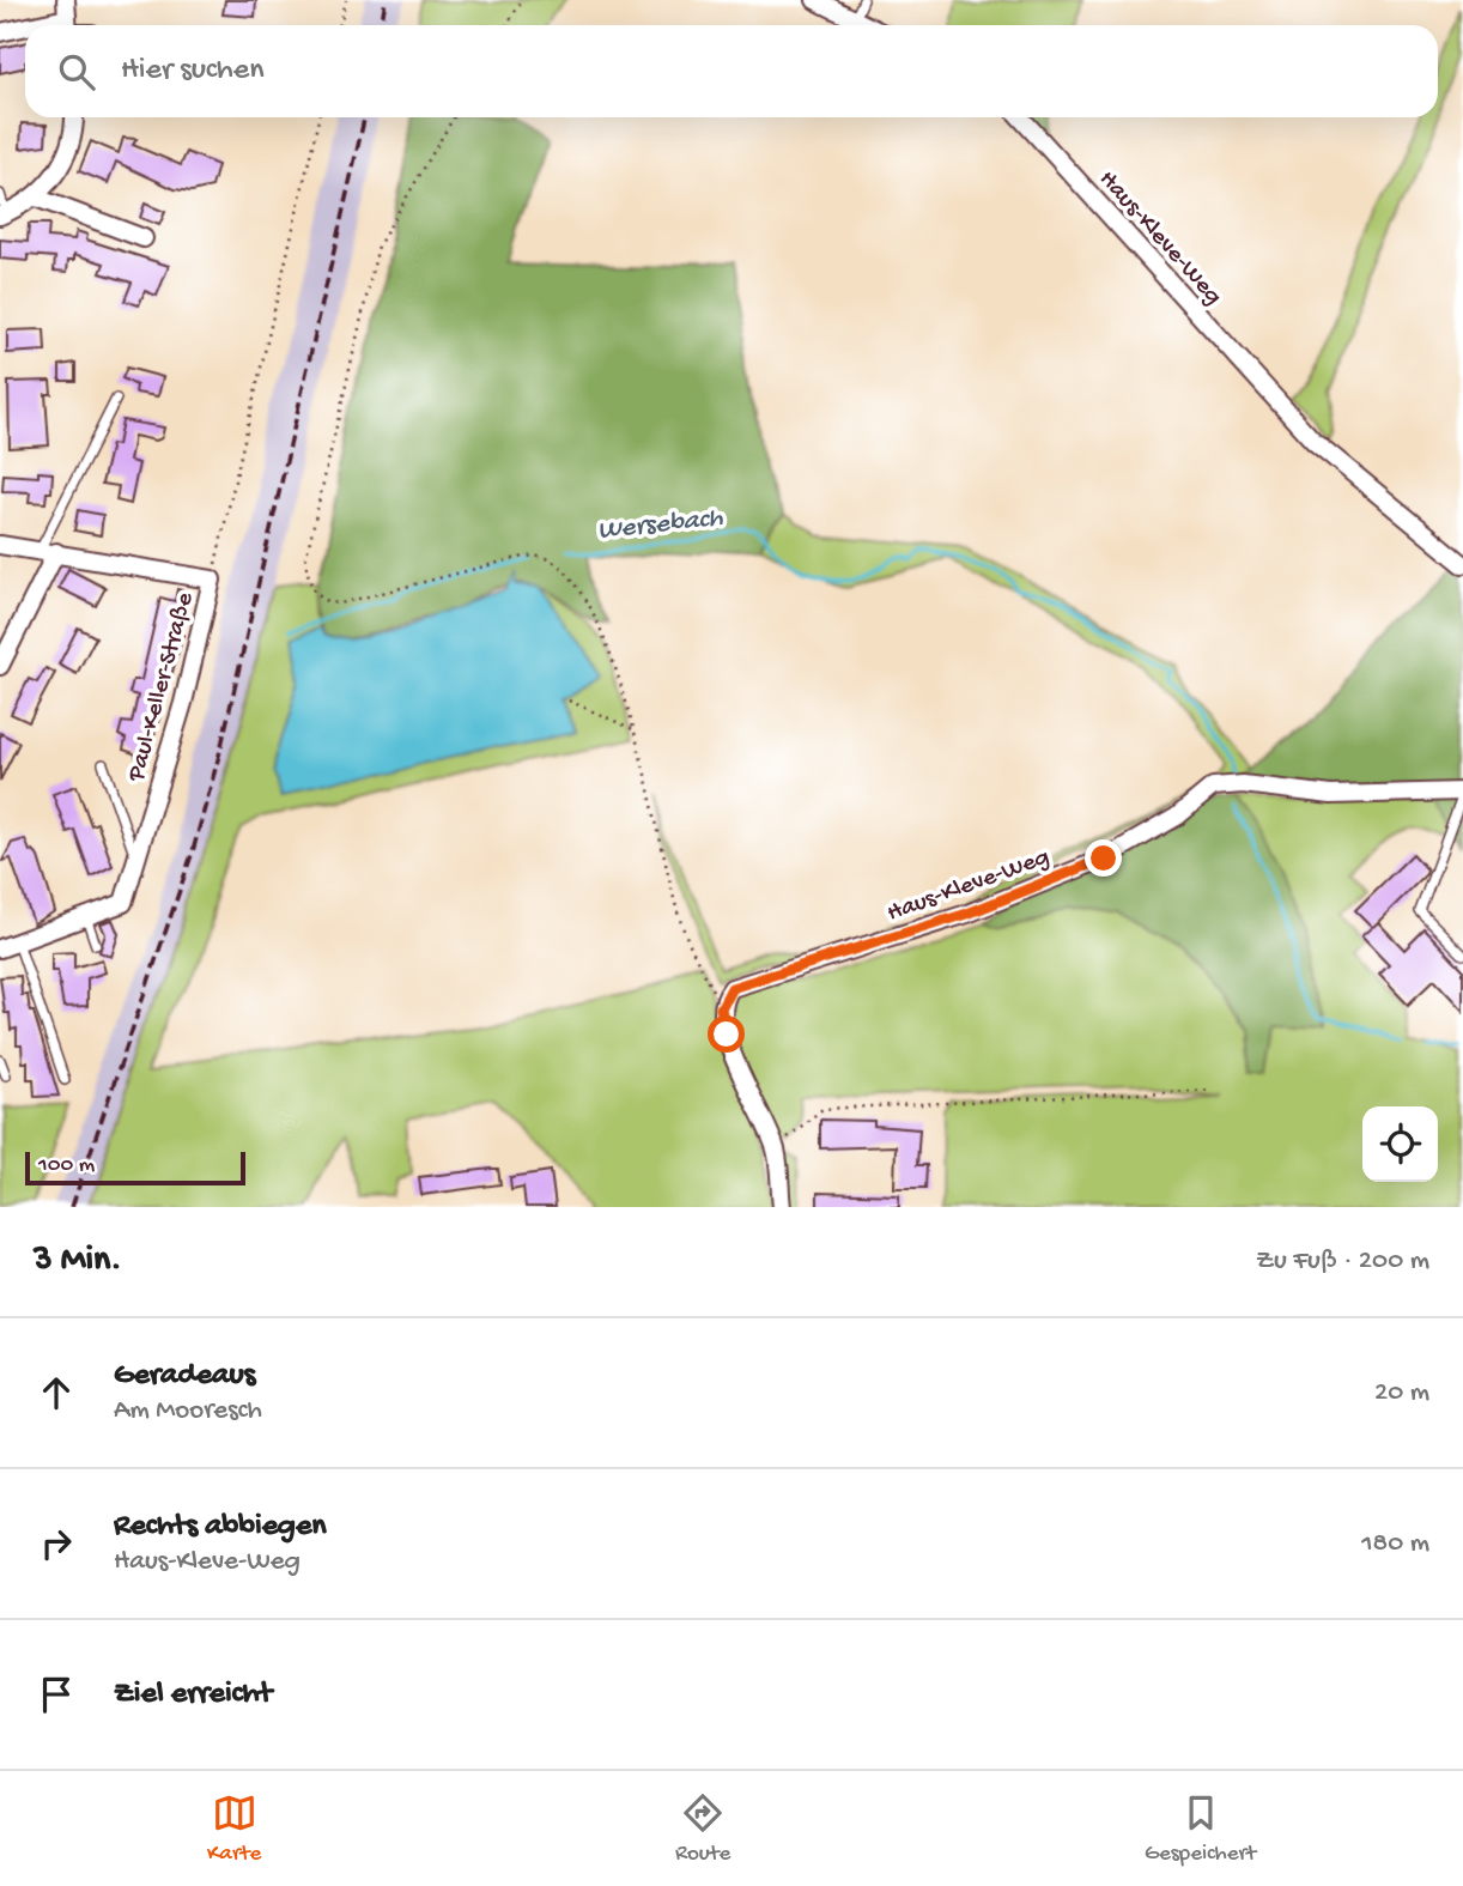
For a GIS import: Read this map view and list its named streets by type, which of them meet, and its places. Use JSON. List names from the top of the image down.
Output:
{
  "streets": {
    "street": ["Haus-Kleve-Weg", "Paul-Keller-Straße"]
  },
  "water": ["Wersebach"],
  "scale_bar": "100 m",
  "page": {
    "search": "Hier suchen",
    "scale": "100 m",
    "heading": ["3 Min.", "Zu Fuß · 200 m"],
    "list": [
      ["Geradeaus", "Am Mooresch", "20 m"],
      ["Rechts abbiegen", "Haus-Kleve-Weg", "180 m"],
      "Ziel erreicht"
    ],
    "nav": ["Karte", "Route", "Gespeichert"]
  }
}
